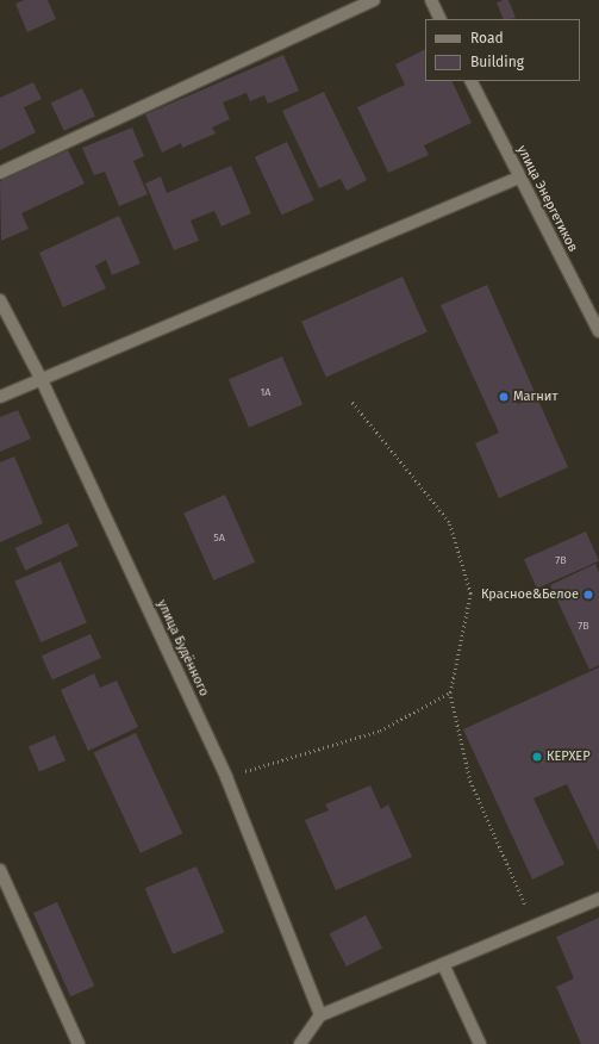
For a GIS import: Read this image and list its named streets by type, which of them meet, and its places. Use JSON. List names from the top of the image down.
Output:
{
  "streets": {
    "street": ["улица Энергетиков", "улица Будённого"]
  },
  "places": ["Магнит", "Красное&Белое", "КЕРХЕР"],
  "house_numbers": [
    "1А",
    "5А",
    "7В",
    "7В"
  ],
  "legend": ["Road", "Building"]
}
